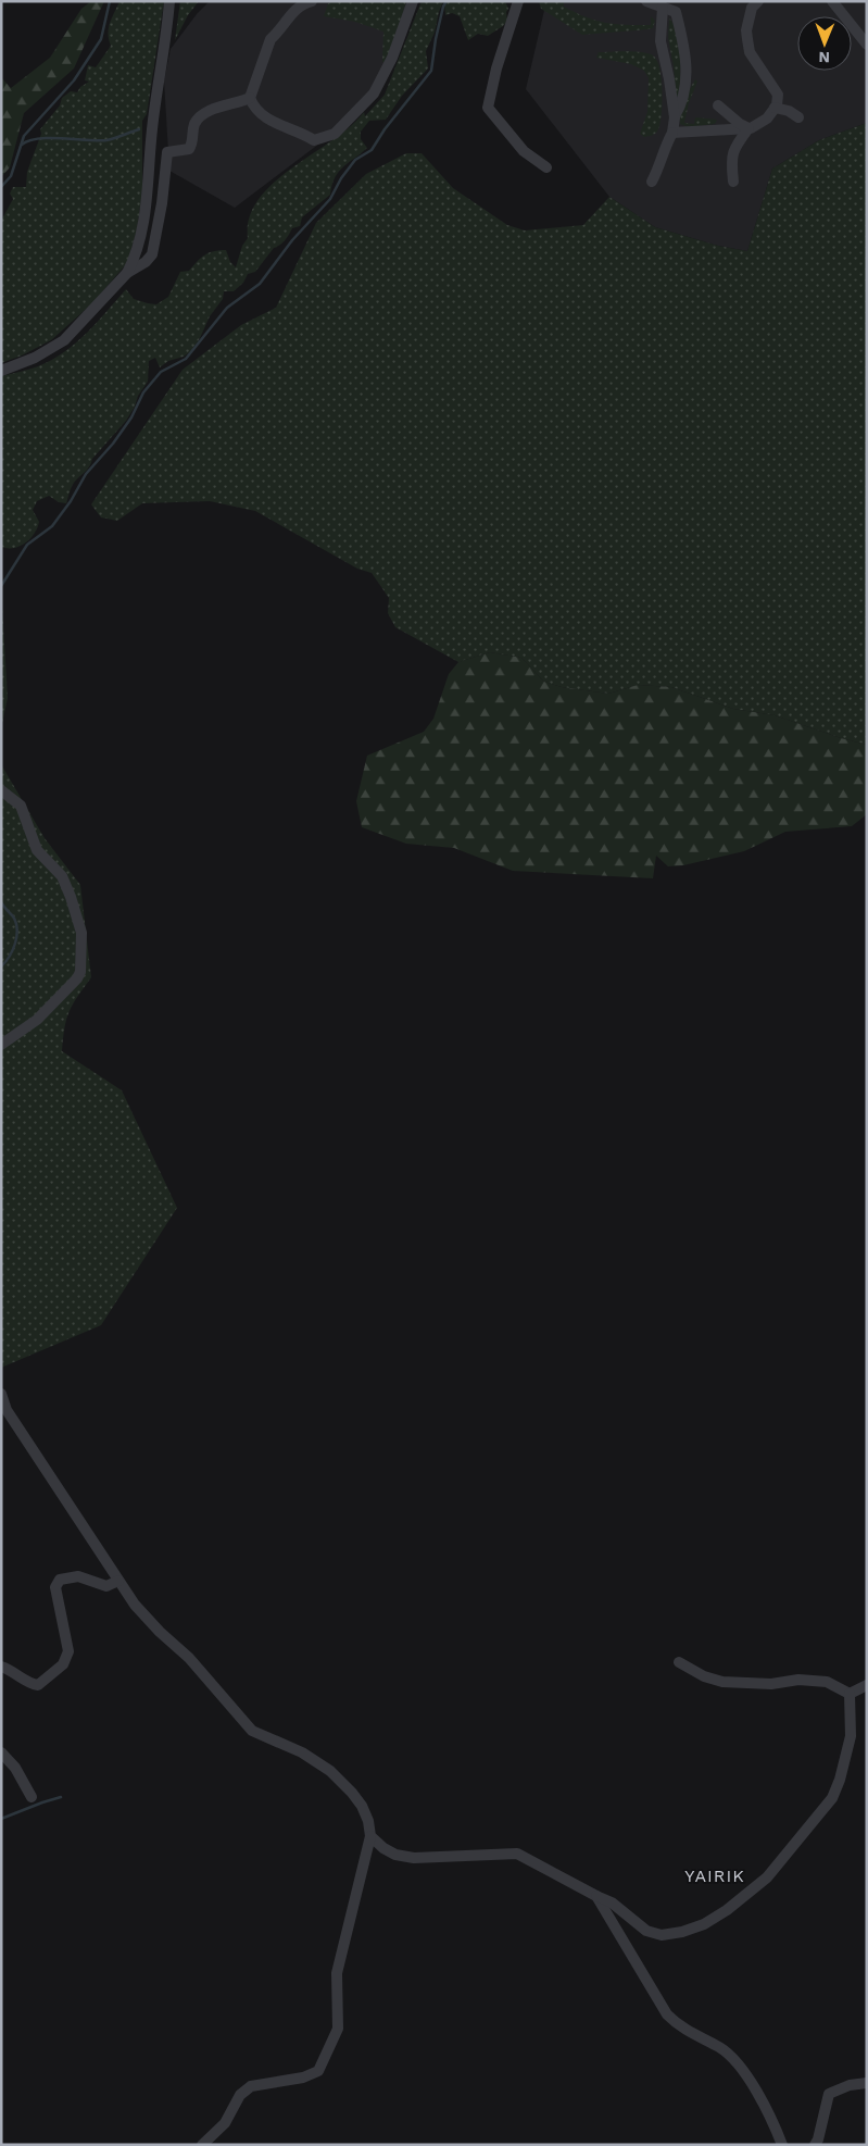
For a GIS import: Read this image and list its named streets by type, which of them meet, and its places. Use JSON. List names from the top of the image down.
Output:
{
  "districts": ["YAIRIK"],
  "north": "bottom"
}
